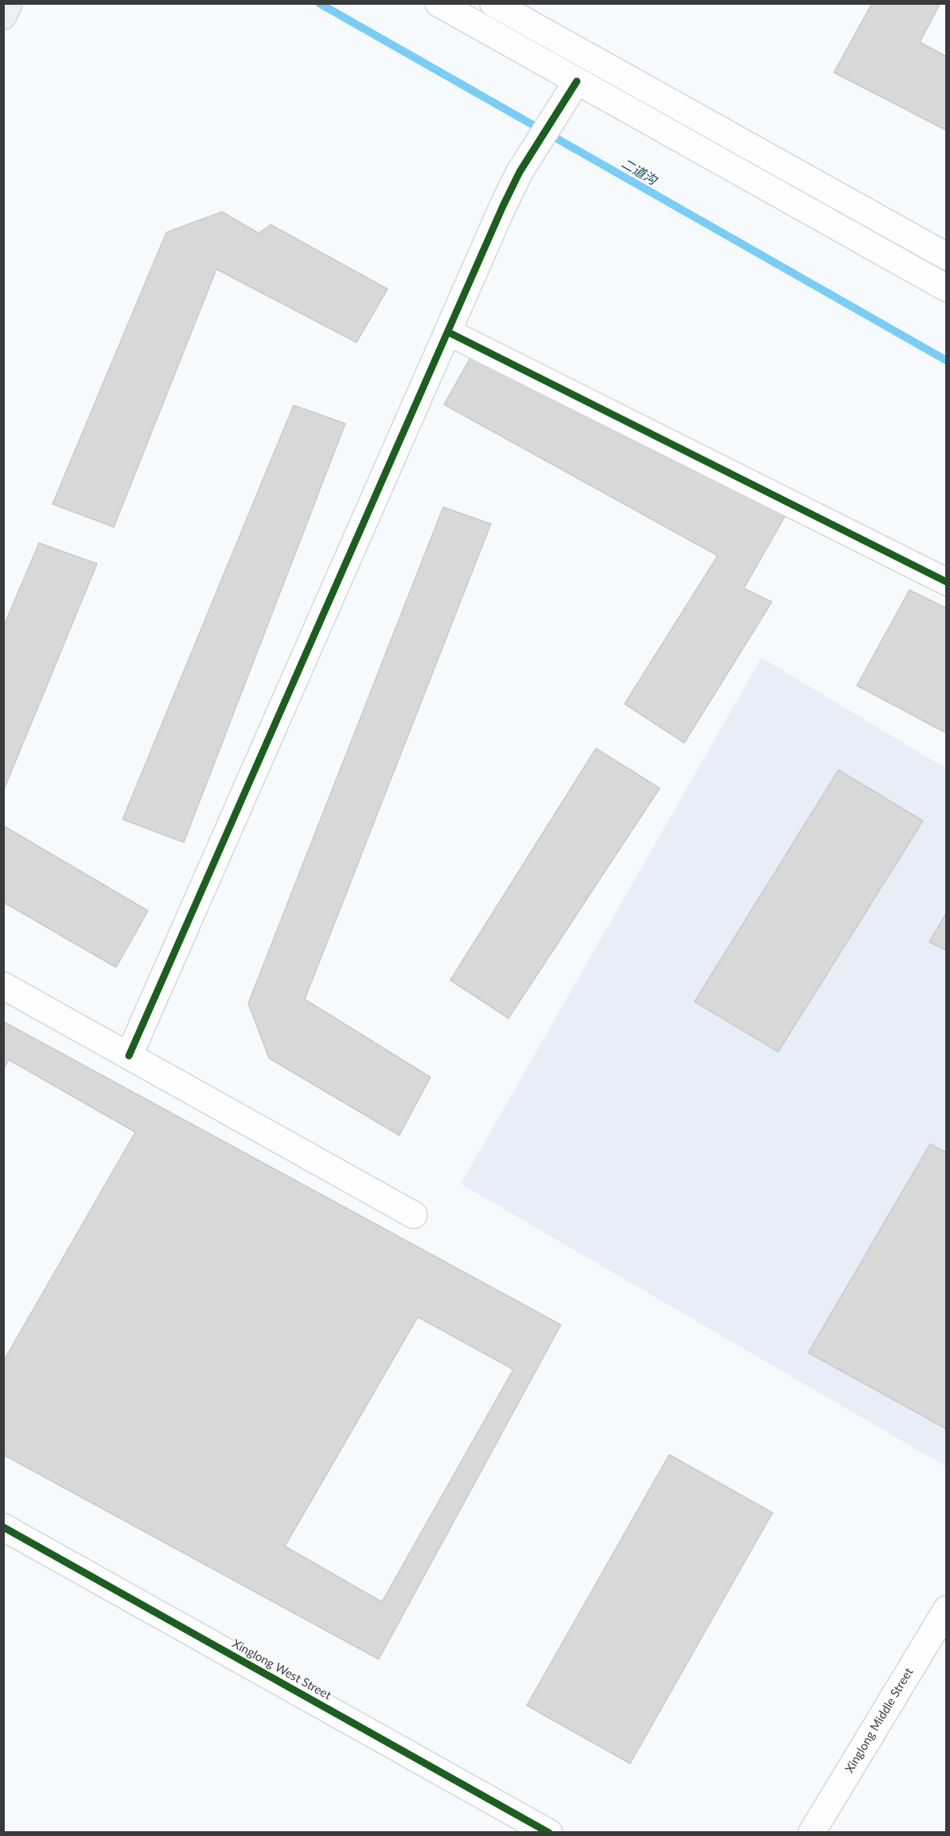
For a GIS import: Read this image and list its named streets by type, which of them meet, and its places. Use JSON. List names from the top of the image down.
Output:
{
  "streets": {
    "street": ["Xinglong West Street", "Xinglong Middle Street"]
  },
  "water": ["二道沟"]
}
